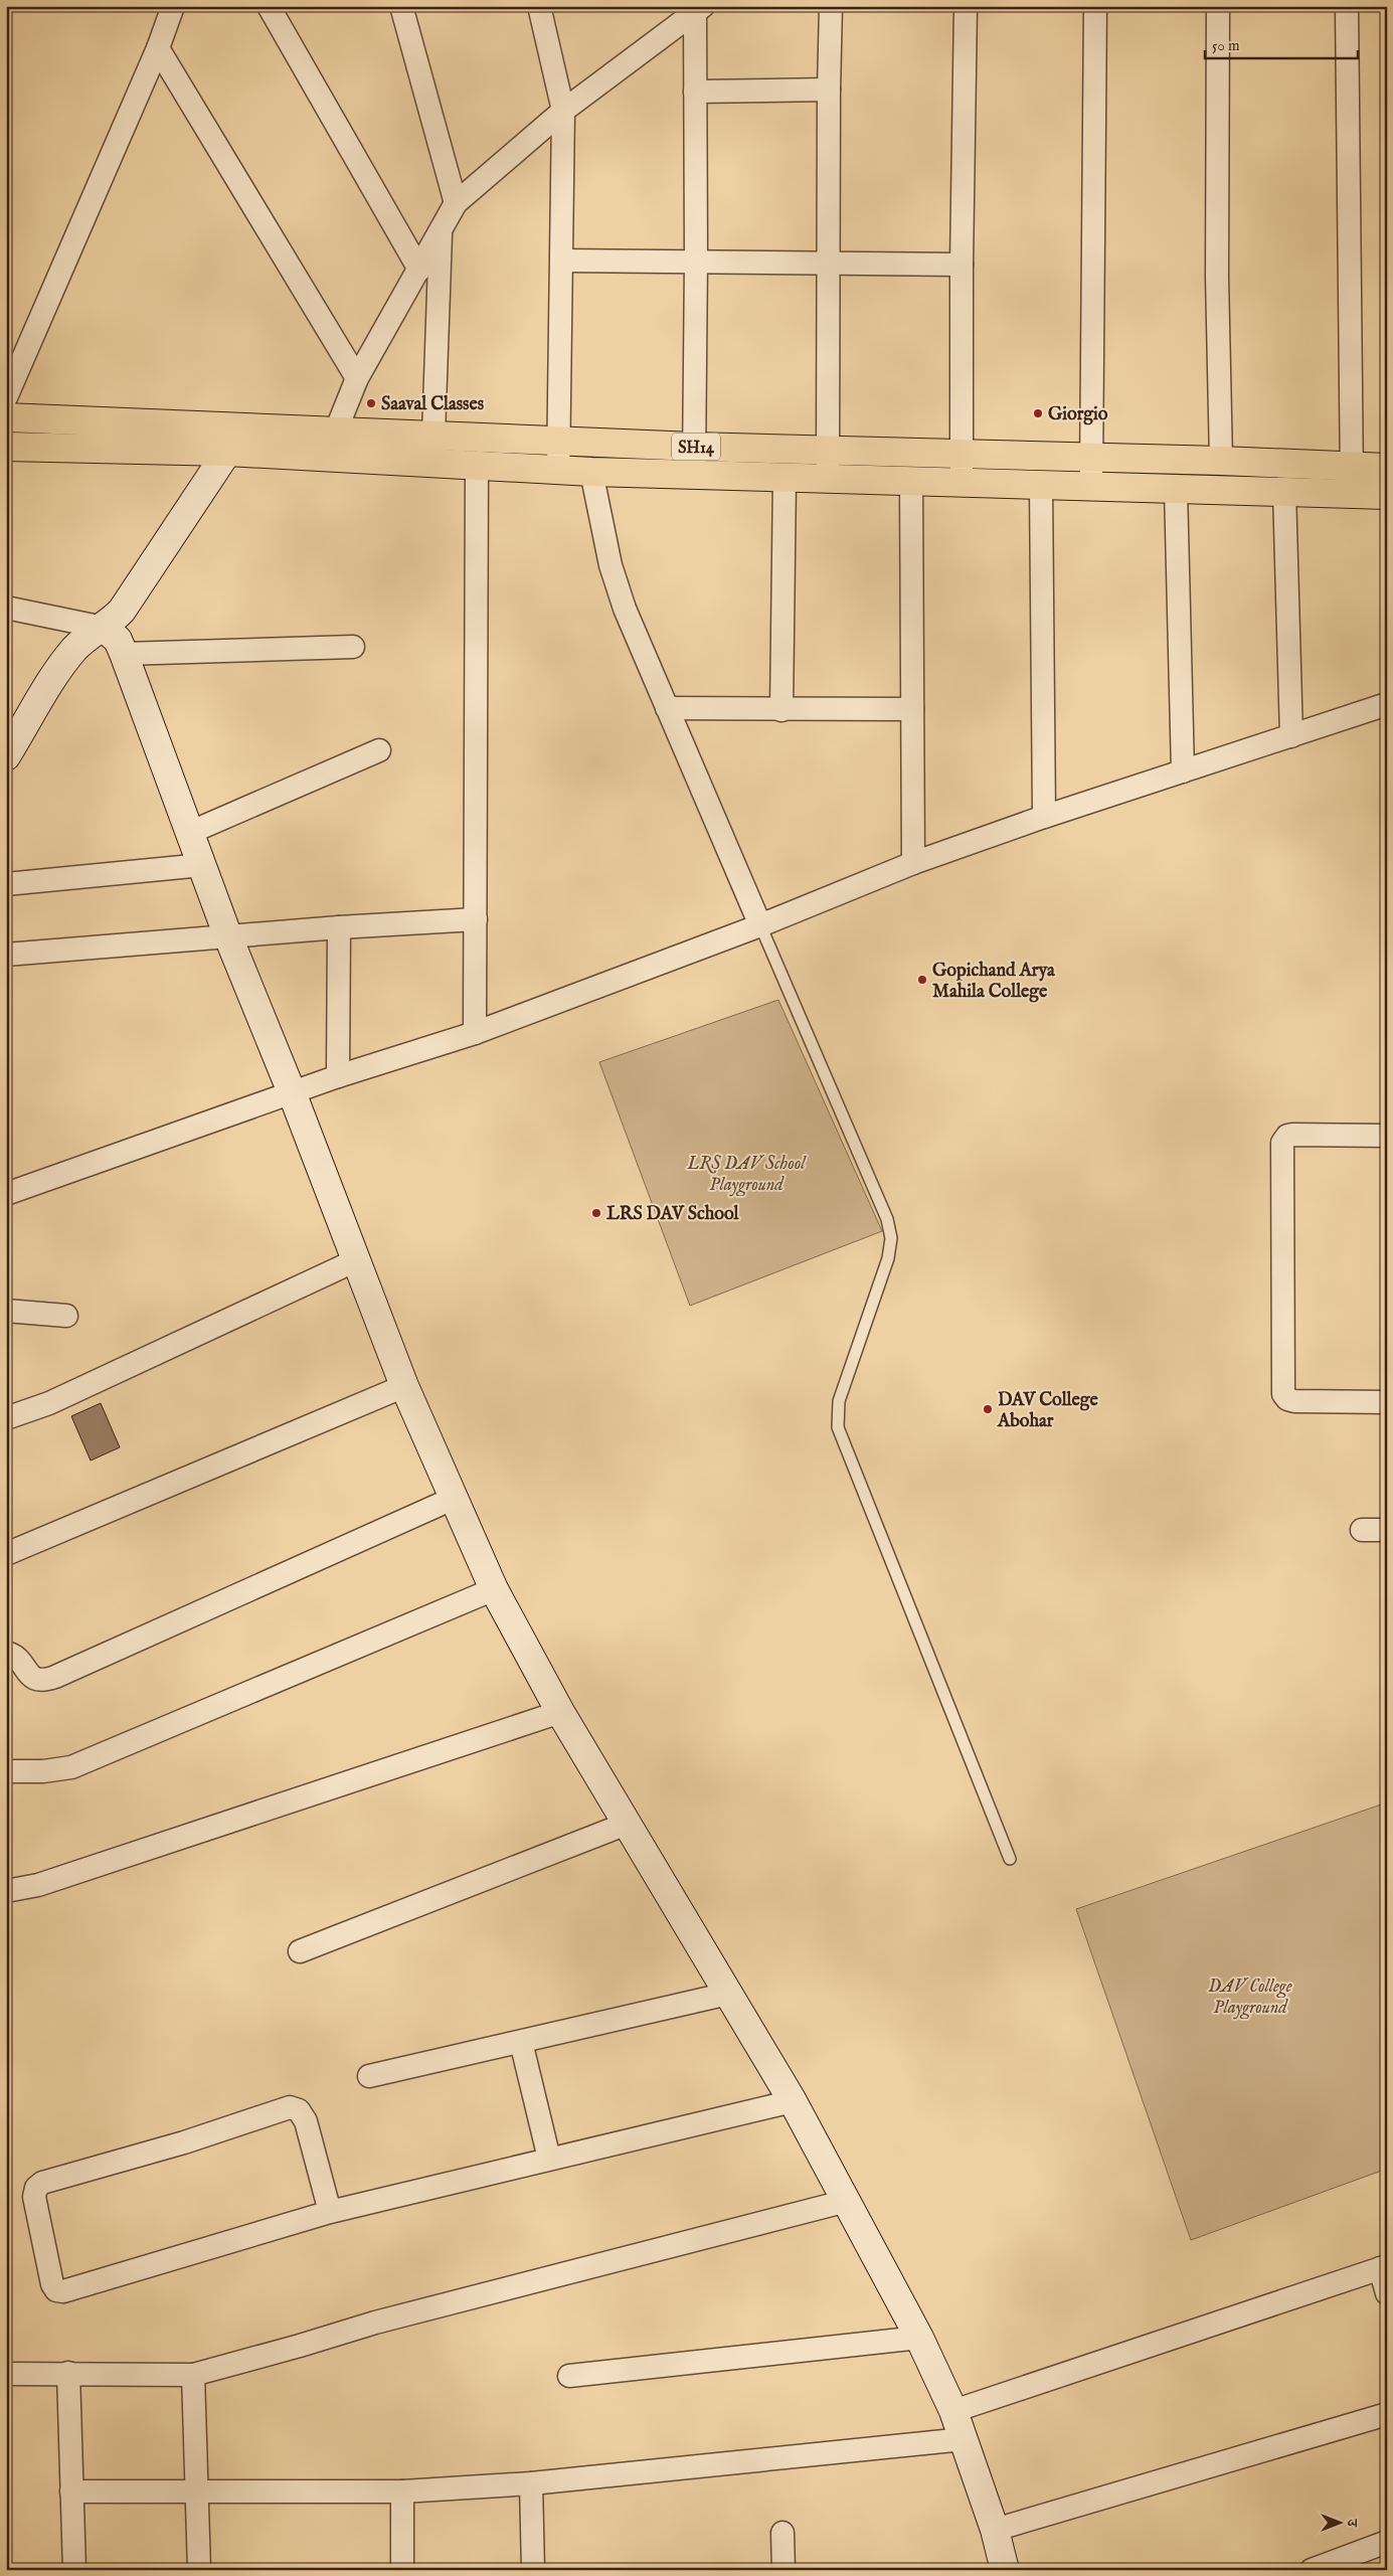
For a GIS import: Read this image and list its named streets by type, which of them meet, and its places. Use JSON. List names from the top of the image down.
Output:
{
  "streets": {
    "main road": ["SH14"]
  },
  "parks": ["LRS DAV School Playground", "DAV College Playground"],
  "places": [
    "Saaval Classes",
    "Giorgio",
    "Gopichand Arya Mahila College",
    "LRS DAV School",
    "DAV College Abohar"
  ],
  "scale_bar": "50 m",
  "north": "right"
}
